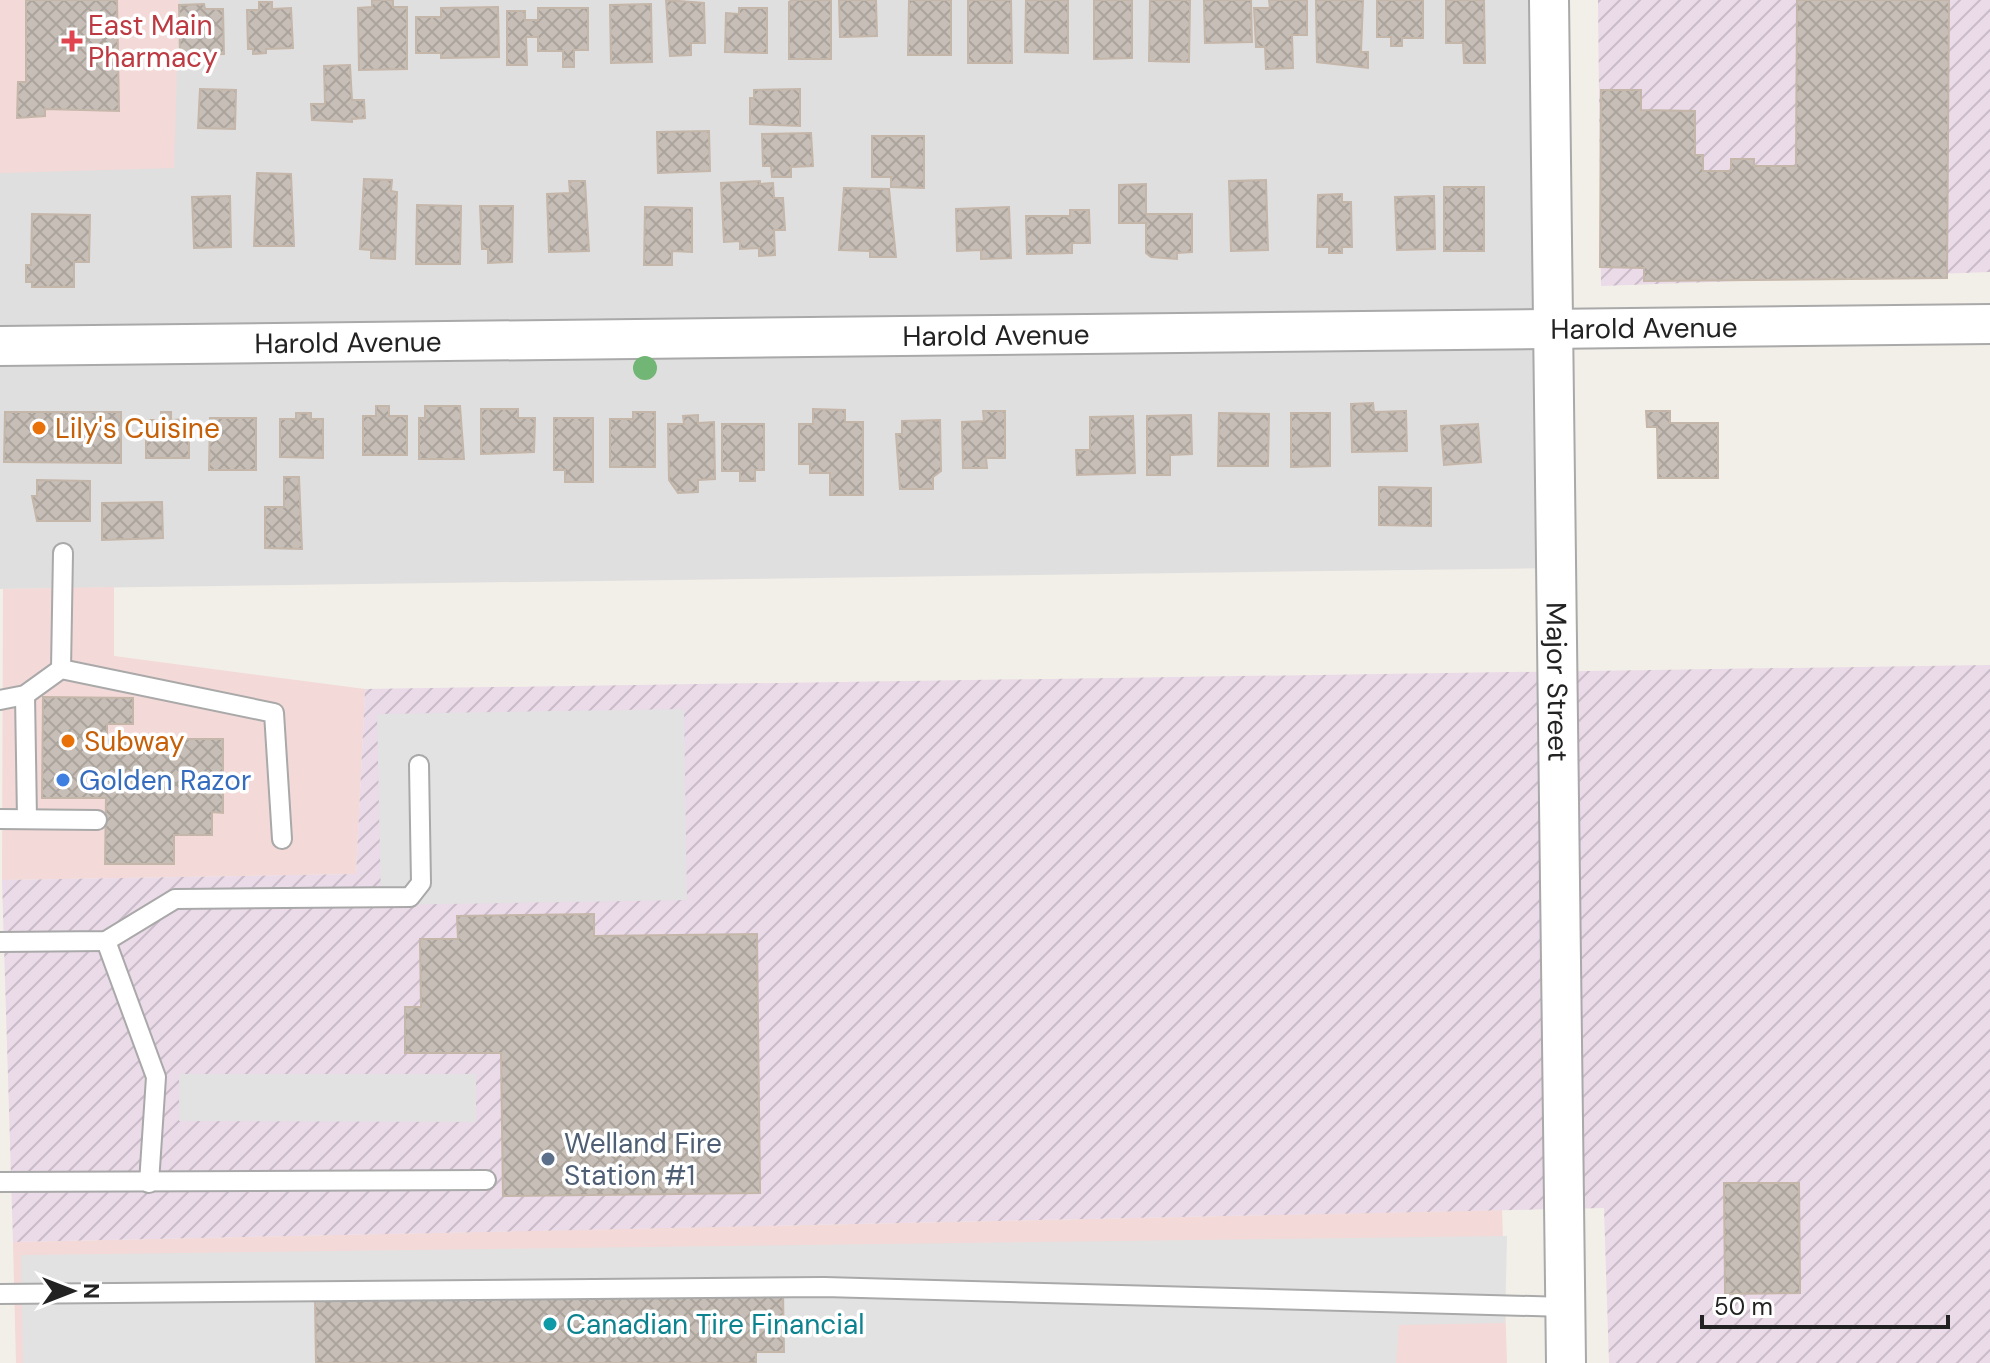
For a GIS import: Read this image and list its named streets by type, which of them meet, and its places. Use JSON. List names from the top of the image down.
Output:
{
  "streets": {
    "street": ["Harold Avenue", "Major Street"]
  },
  "crossings": [
    ["Harold Avenue", "Major Street"]
  ],
  "places": {
    "health": ["East Main Pharmacy"],
    "other": [
      "Lily's Cuisine",
      "Subway",
      "Golden Razor",
      "Welland Fire Station #1",
      "Canadian Tire Financial"
    ]
  },
  "scale_bar": "50 m",
  "north": "right"
}
